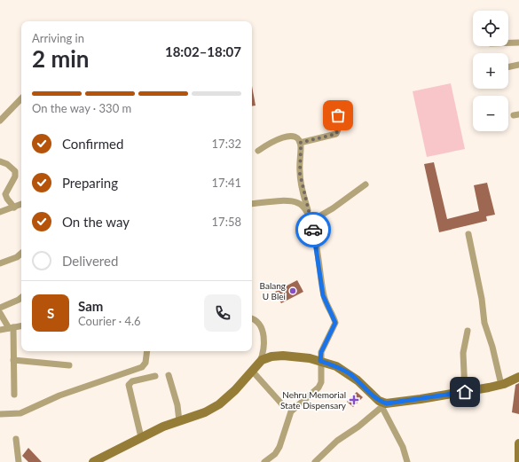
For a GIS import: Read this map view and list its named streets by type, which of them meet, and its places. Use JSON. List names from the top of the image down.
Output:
{
  "places": {
    "other": ["Balang U Blei"],
    "health": ["Nehru Memorial State Dispensary"]
  },
  "page": {
    "map_buttons": ["+", "−"],
    "heading": ["2 min", "Arriving in", "18:02–18:07"],
    "panel": ["Sam", "Courier · 4.6"],
    "bar": "On the way · 330 m",
    "list": [
      ["Confirmed", "17:32"],
      ["Preparing", "17:41"],
      ["On the way", "17:58"],
      "Delivered"
    ],
    "round": "S"
  }
}
